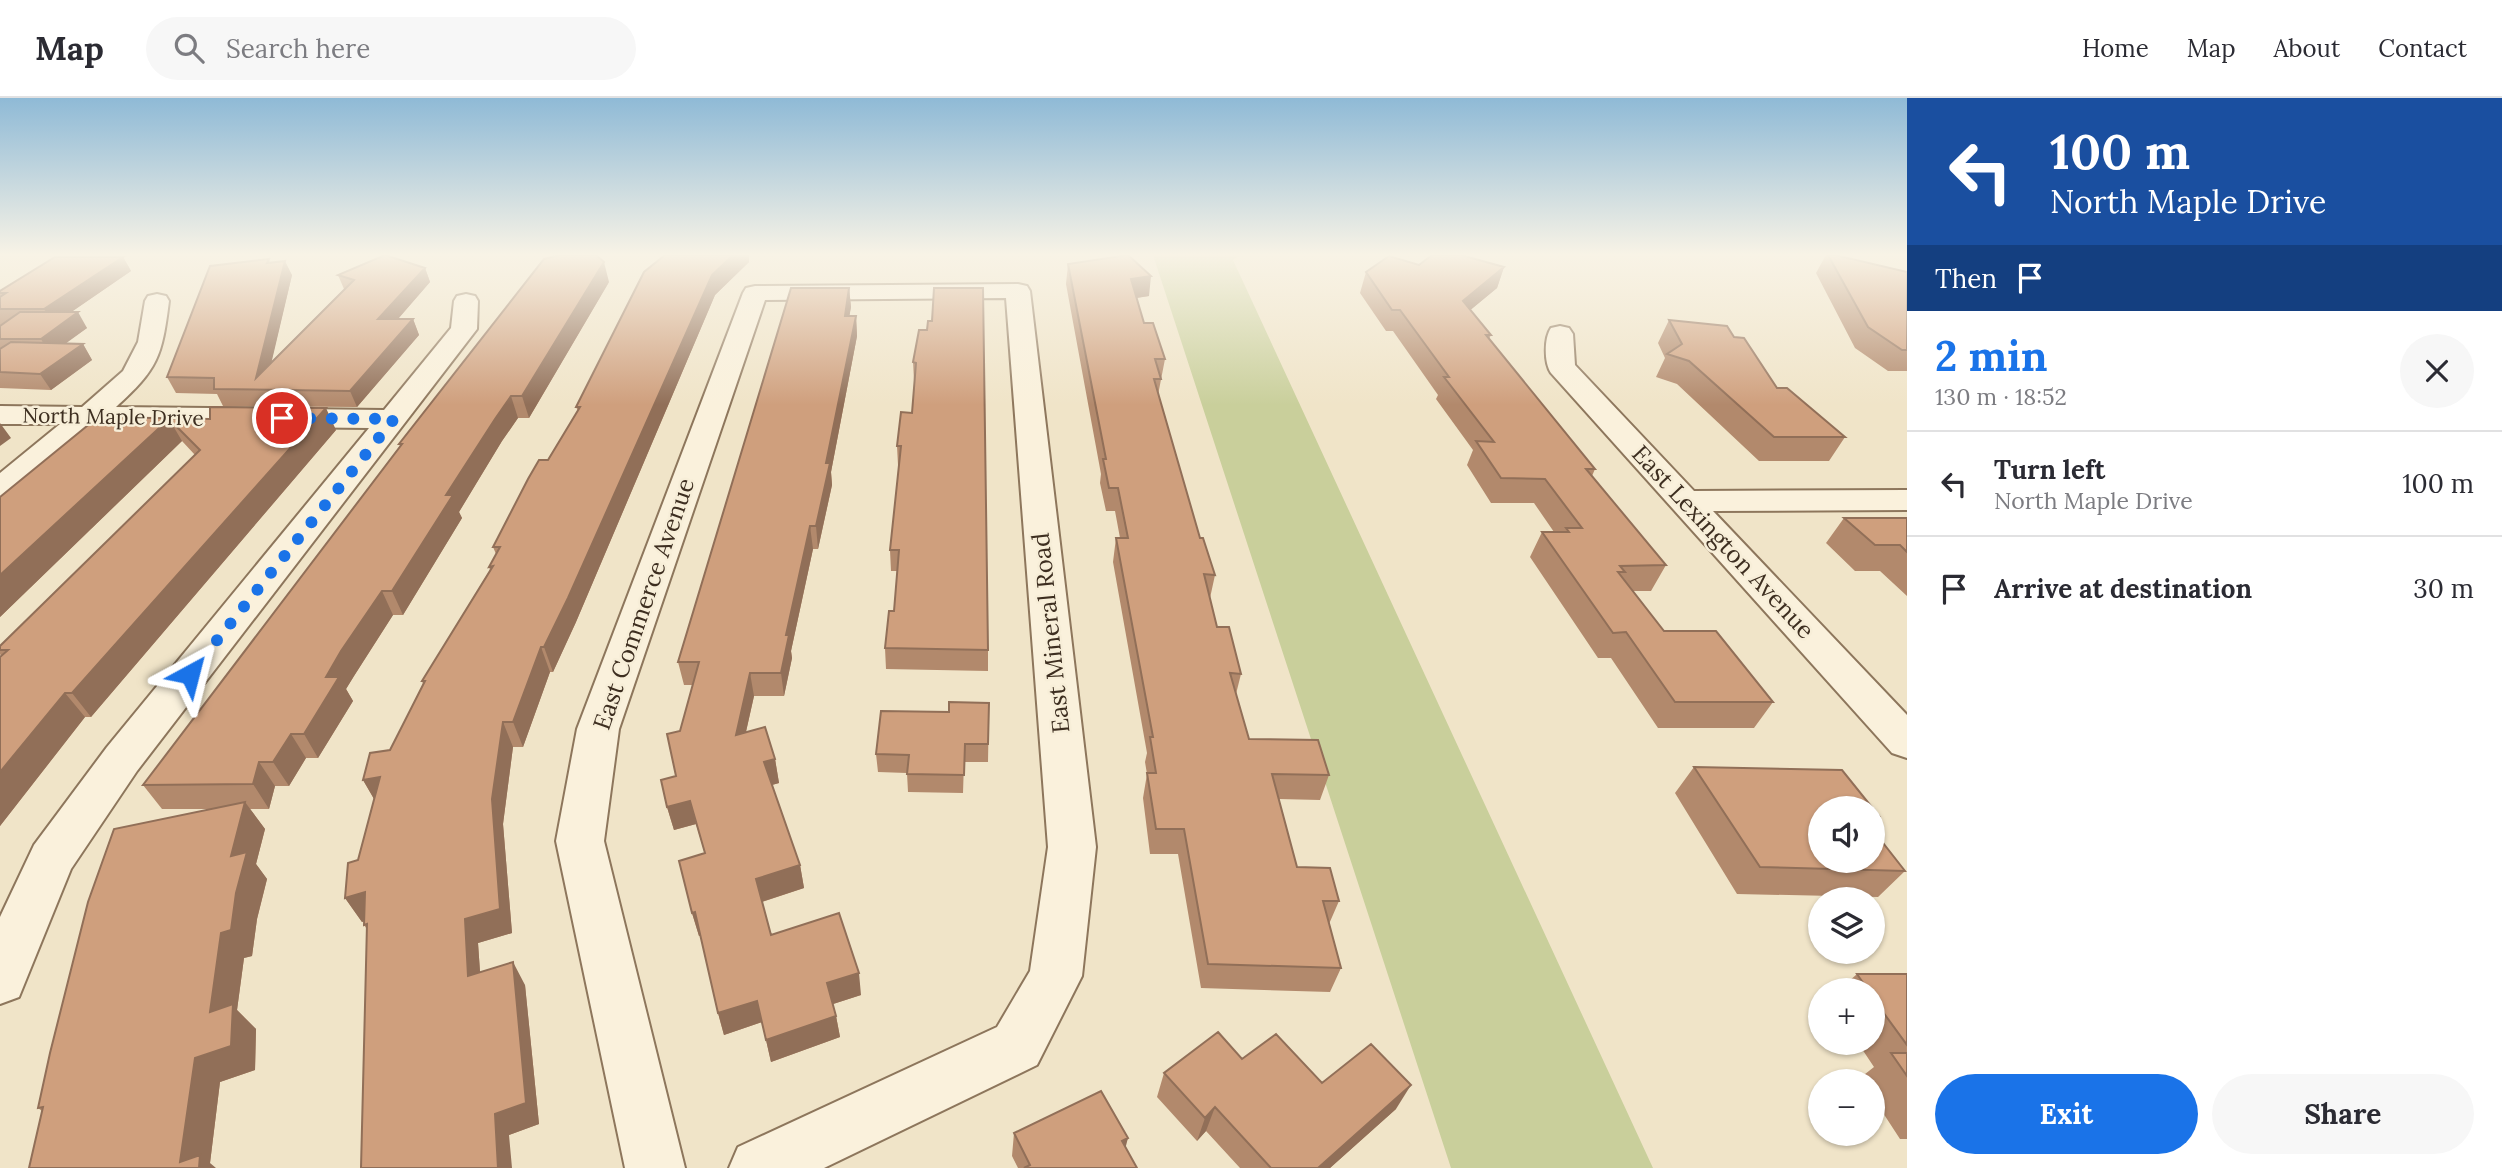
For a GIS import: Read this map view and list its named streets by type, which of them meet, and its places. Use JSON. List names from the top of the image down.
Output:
{
  "streets": {
    "street": [
      "North Maple Drive",
      "East Lexington Avenue",
      "East Commerce Avenue",
      "East Mineral Road"
    ]
  },
  "page": {
    "header": "Map",
    "search": "Search here",
    "nav": [
      "Home",
      "Map",
      "About",
      "Contact"
    ],
    "turn": ["100 m", "North Maple Drive"],
    "then": "Then",
    "heading": ["2 min", "130 m · 18:52"],
    "list": [
      {
        "name": "Turn left",
        "note": "North Maple Drive",
        "value": "100 m"
      },
      {
        "name": "Arrive at destination",
        "value": "30 m"
      }
    ],
    "map_buttons": ["+", "−"],
    "buttons": ["Exit", "Share"]
  }
}
